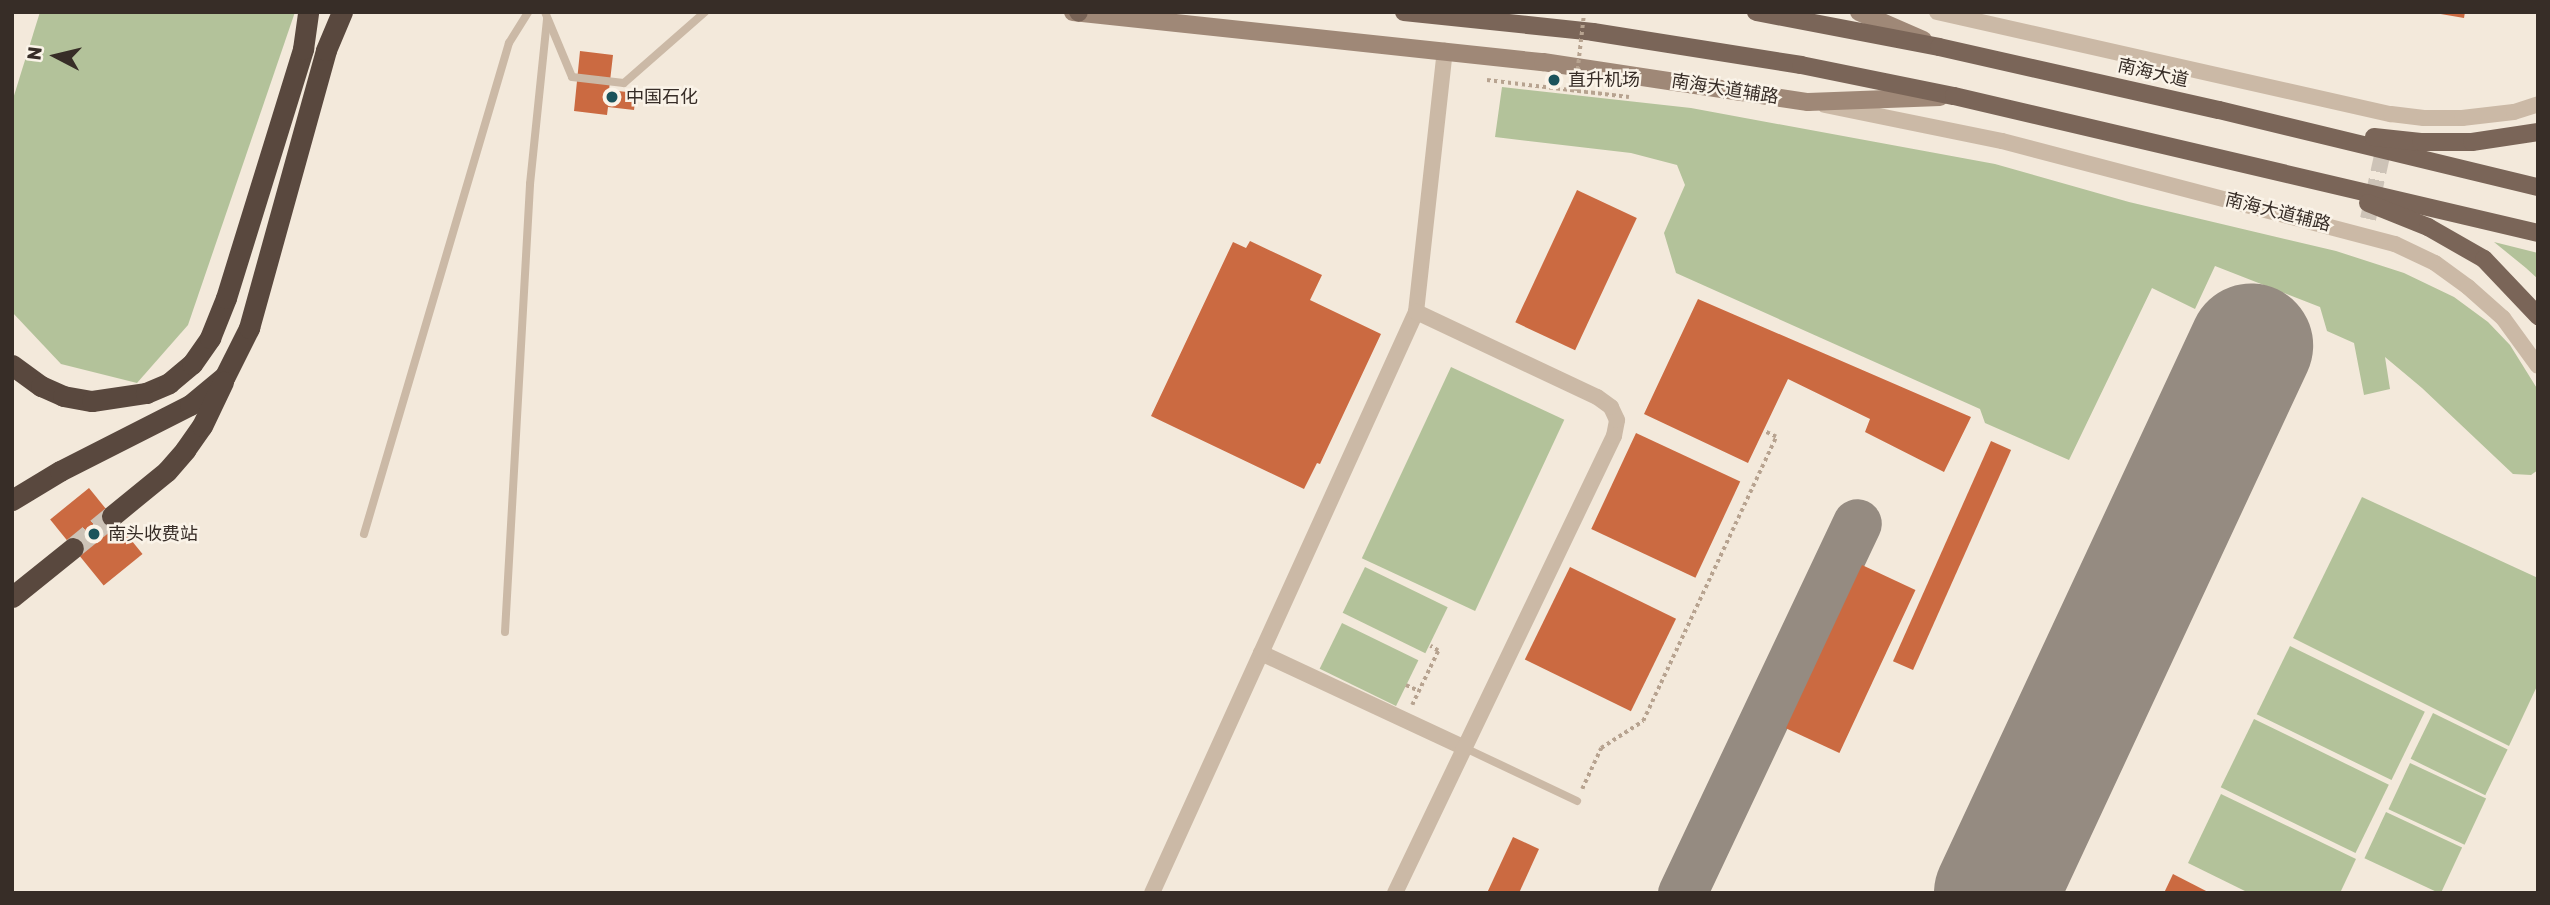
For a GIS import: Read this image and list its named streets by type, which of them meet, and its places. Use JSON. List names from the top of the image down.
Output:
{
  "streets": {
    "main road": ["南海大道", "南海大道辅路"]
  },
  "places": ["直升机场", "中国石化", "南头收费站"],
  "north": "left"
}
